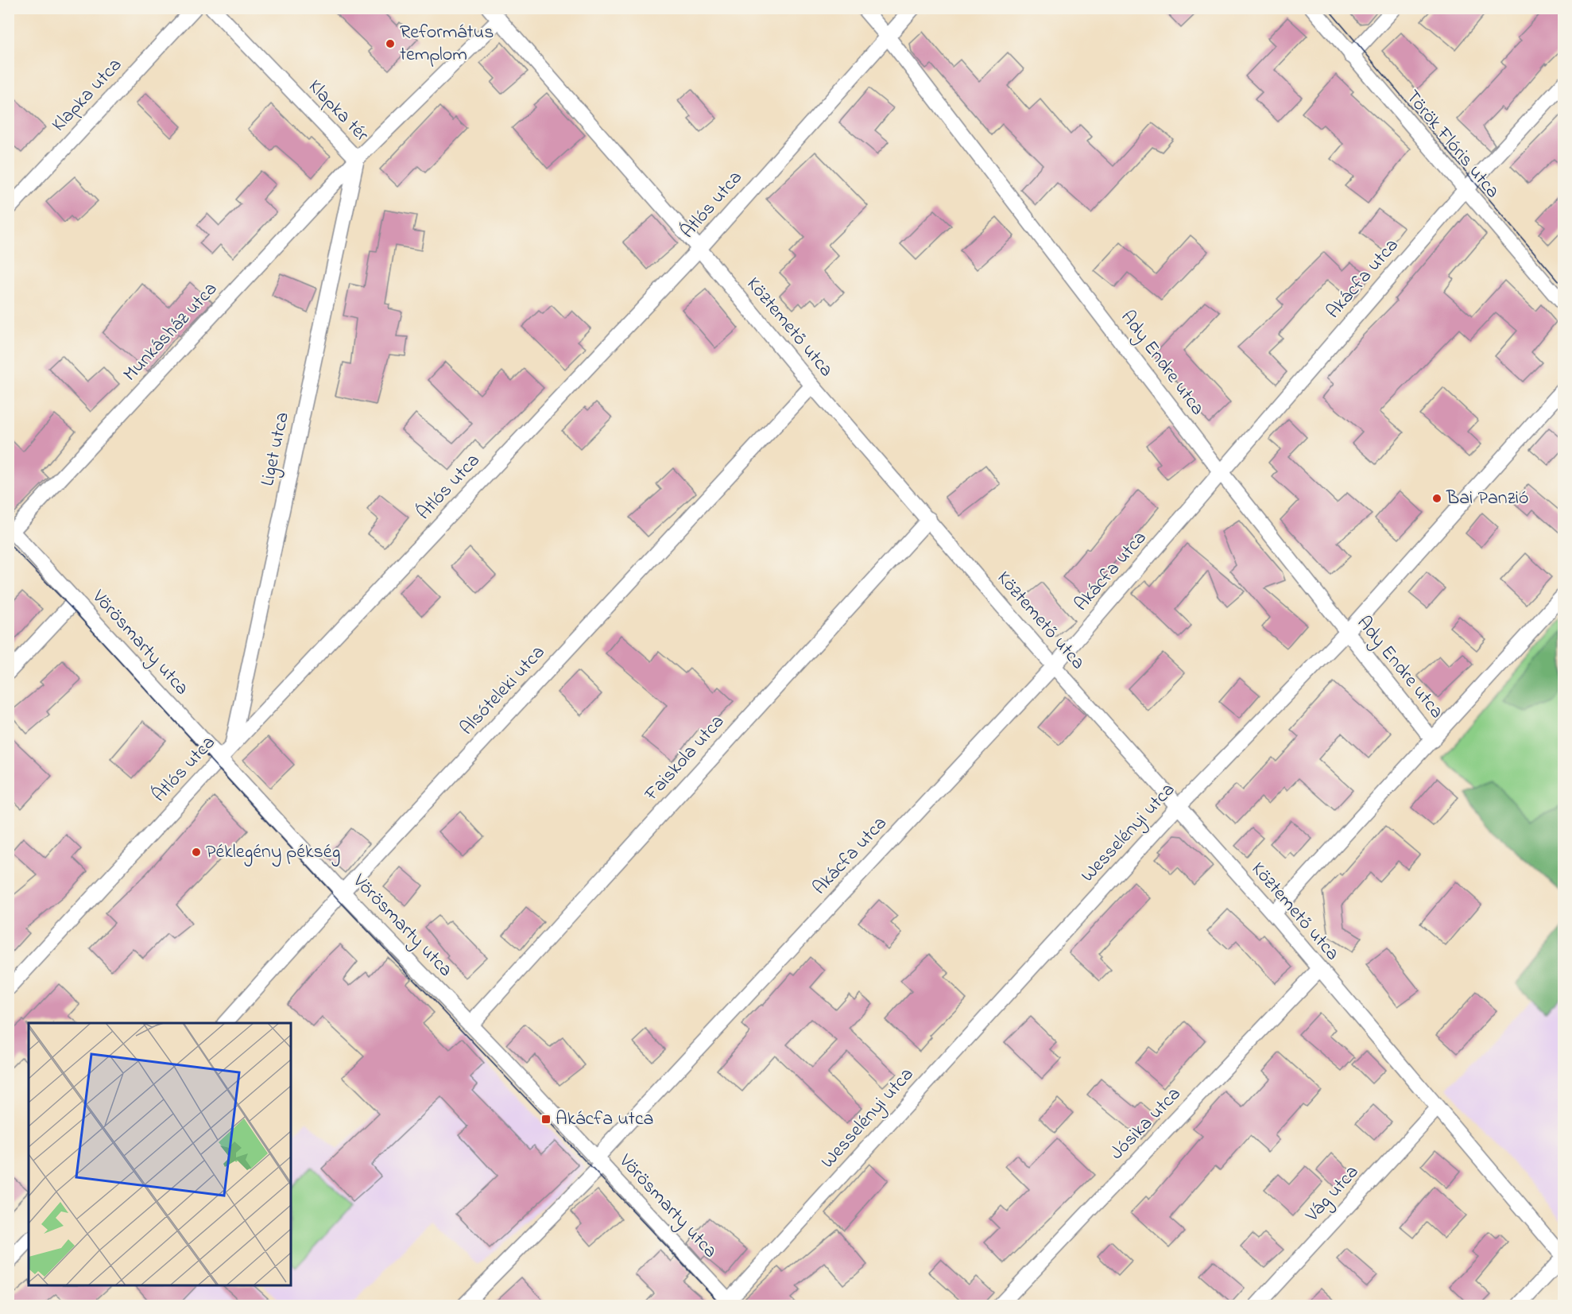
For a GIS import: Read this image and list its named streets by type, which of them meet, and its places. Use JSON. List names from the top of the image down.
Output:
{
  "streets": {
    "street": [
      "Klapka utca",
      "Klapka tér",
      "Török Flóris utca",
      "Átlós utca",
      "Akácfa utca",
      "Köztemető utca",
      "Munkásház utca",
      "Ady Endre utca",
      "Liget utca",
      "Vörösmarty utca",
      "Alsóteleki utca",
      "Faiskola utca",
      "Wesselényi utca",
      "Jósika utca",
      "Vág utca"
    ]
  },
  "crossings": [
    ["Klapka tér", "Köztemető utca"],
    ["Klapka tér", "Munkásház utca"],
    ["Klapka tér", "Liget utca"],
    ["Török Flóris utca", "Akácfa utca"],
    ["Átlós utca", "Köztemető utca"],
    ["Átlós utca", "Ady Endre utca"],
    ["Átlós utca", "Liget utca"],
    ["Átlós utca", "Vörösmarty utca"],
    ["Akácfa utca", "Köztemető utca"],
    ["Akácfa utca", "Ady Endre utca"],
    ["Akácfa utca", "Vörösmarty utca"],
    ["Köztemető utca", "Alsóteleki utca"],
    ["Köztemető utca", "Faiskola utca"],
    ["Köztemető utca", "Wesselényi utca"],
    ["Köztemető utca", "Jósika utca"],
    ["Köztemető utca", "Vág utca"],
    ["Munkásház utca", "Liget utca"],
    ["Munkásház utca", "Vörösmarty utca"],
    ["Ady Endre utca", "Wesselényi utca"],
    ["Vörösmarty utca", "Alsóteleki utca"],
    ["Vörösmarty utca", "Faiskola utca"],
    ["Vörösmarty utca", "Wesselényi utca"]
  ],
  "places": {
    "other": ["Református templom", "Bai Panzió", "Péklegény pékség"],
    "transit": ["Akácfa utca"]
  }
}
